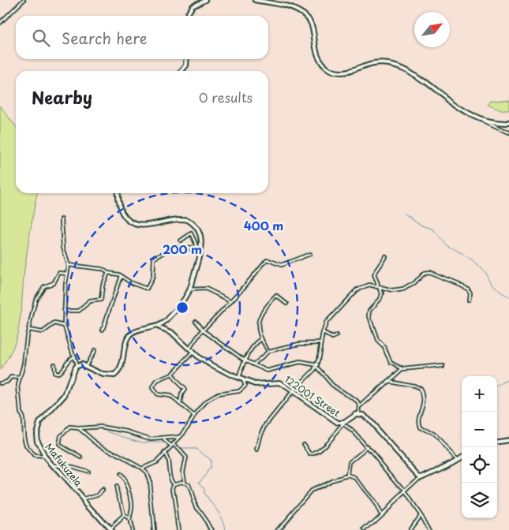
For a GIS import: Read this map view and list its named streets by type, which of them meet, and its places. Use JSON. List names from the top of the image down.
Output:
{
  "streets": {
    "main road": ["122001 Street", "Mafukuzela"]
  },
  "north": "top right",
  "page": {
    "search": "Search here",
    "heading": ["Nearby", "0 results"],
    "map_buttons": ["+", "−"]
  },
  "rings": ["400 m", "200 m"]
}
